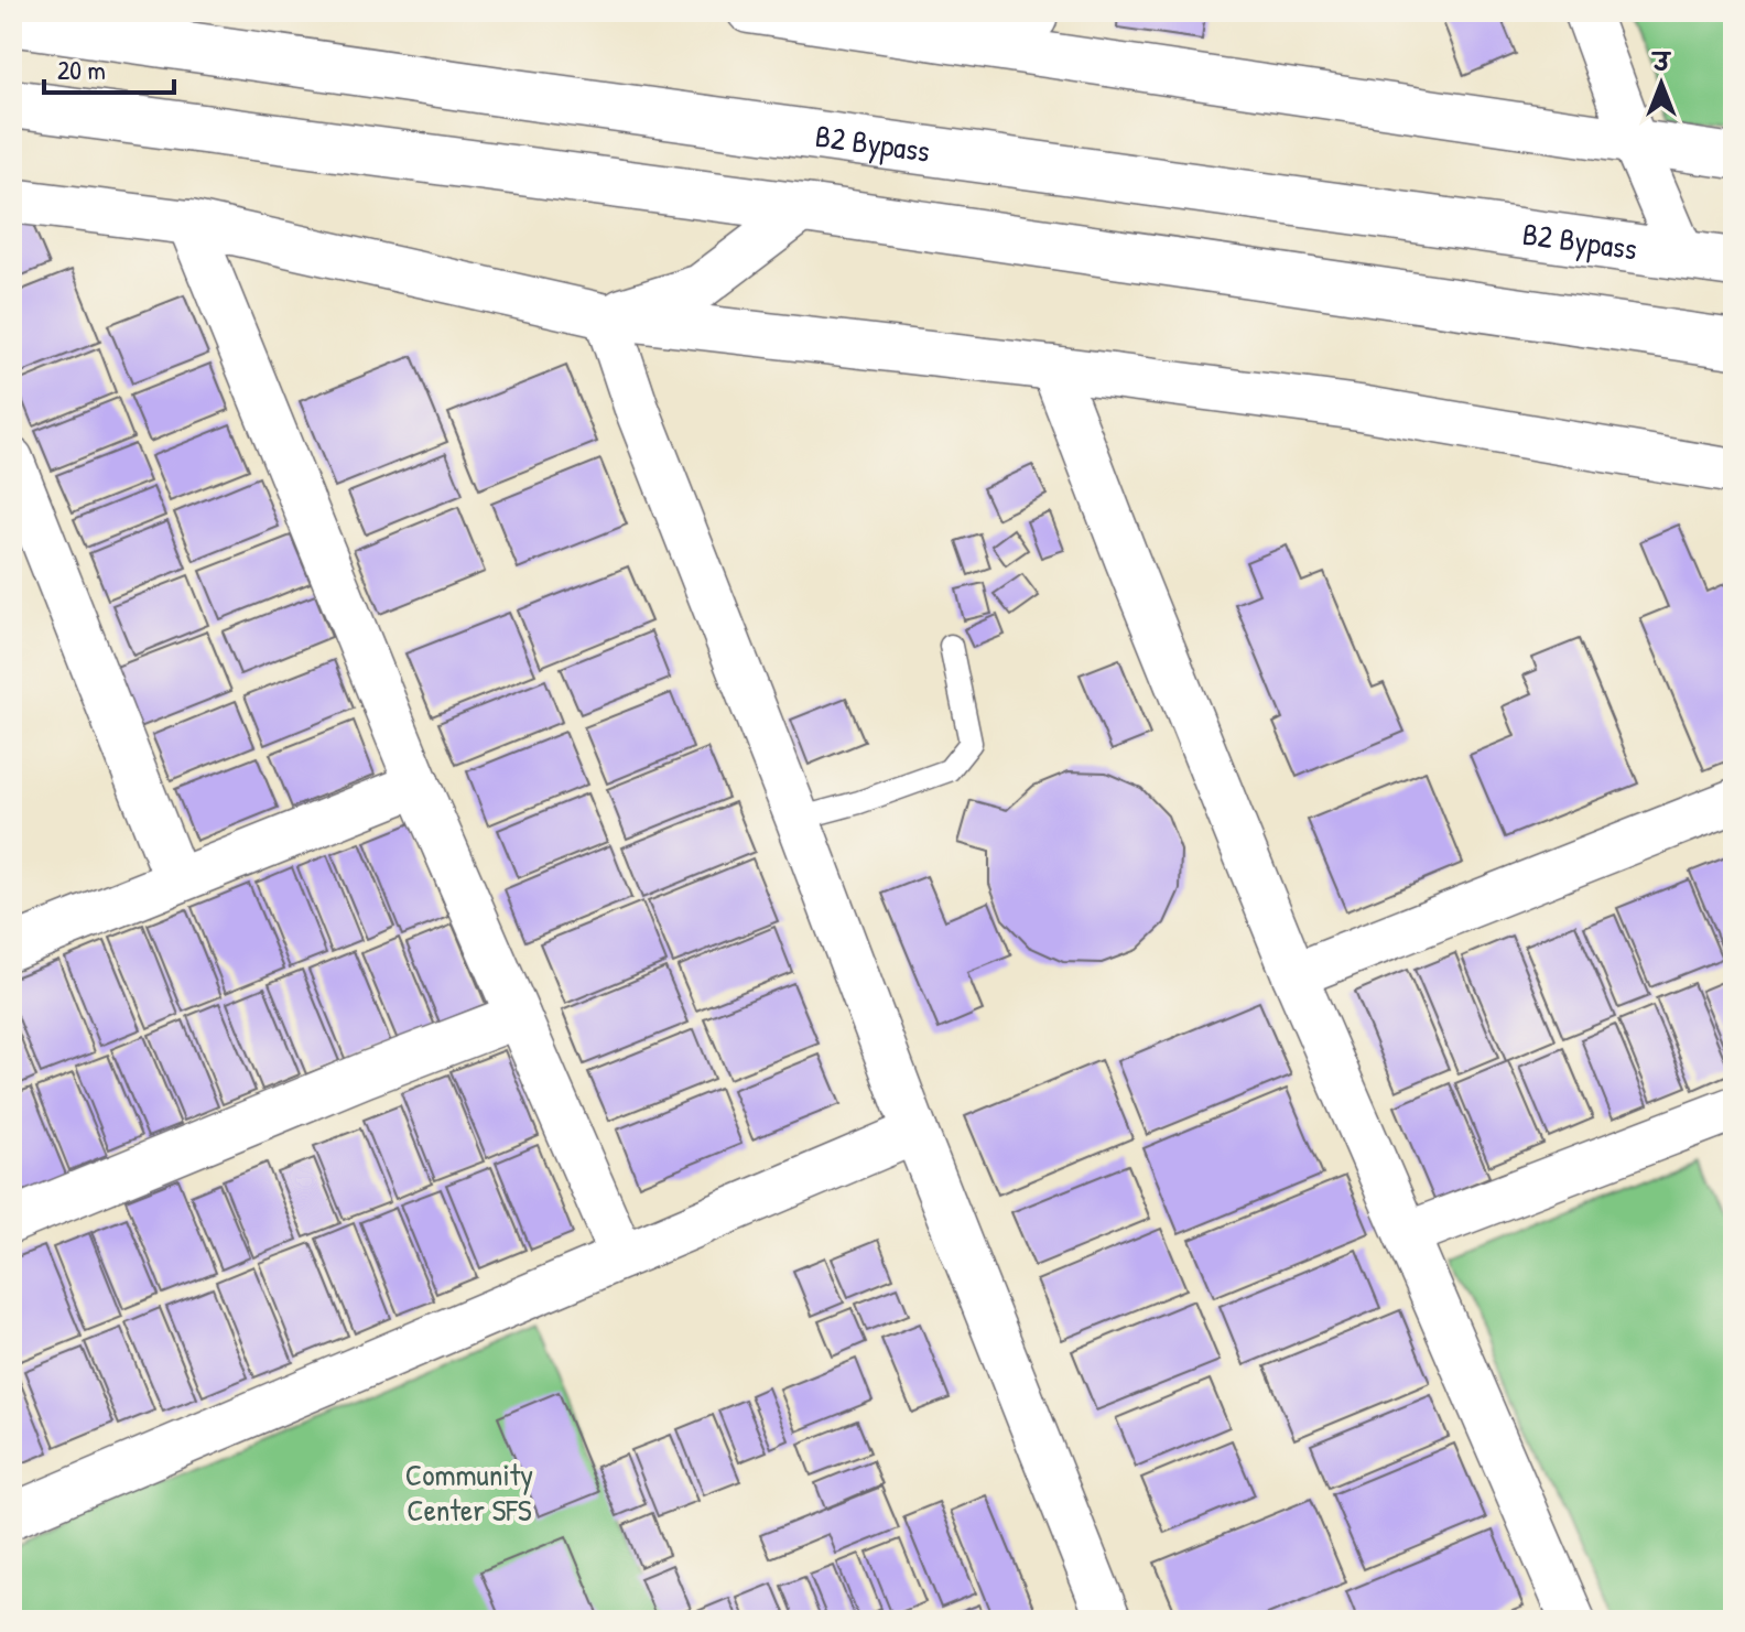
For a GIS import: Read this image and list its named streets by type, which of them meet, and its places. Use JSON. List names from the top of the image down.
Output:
{
  "streets": {
    "main road": ["B2 Bypass"]
  },
  "parks": ["Community Center SFS"],
  "scale_bar": "20 m",
  "north": "top"
}
